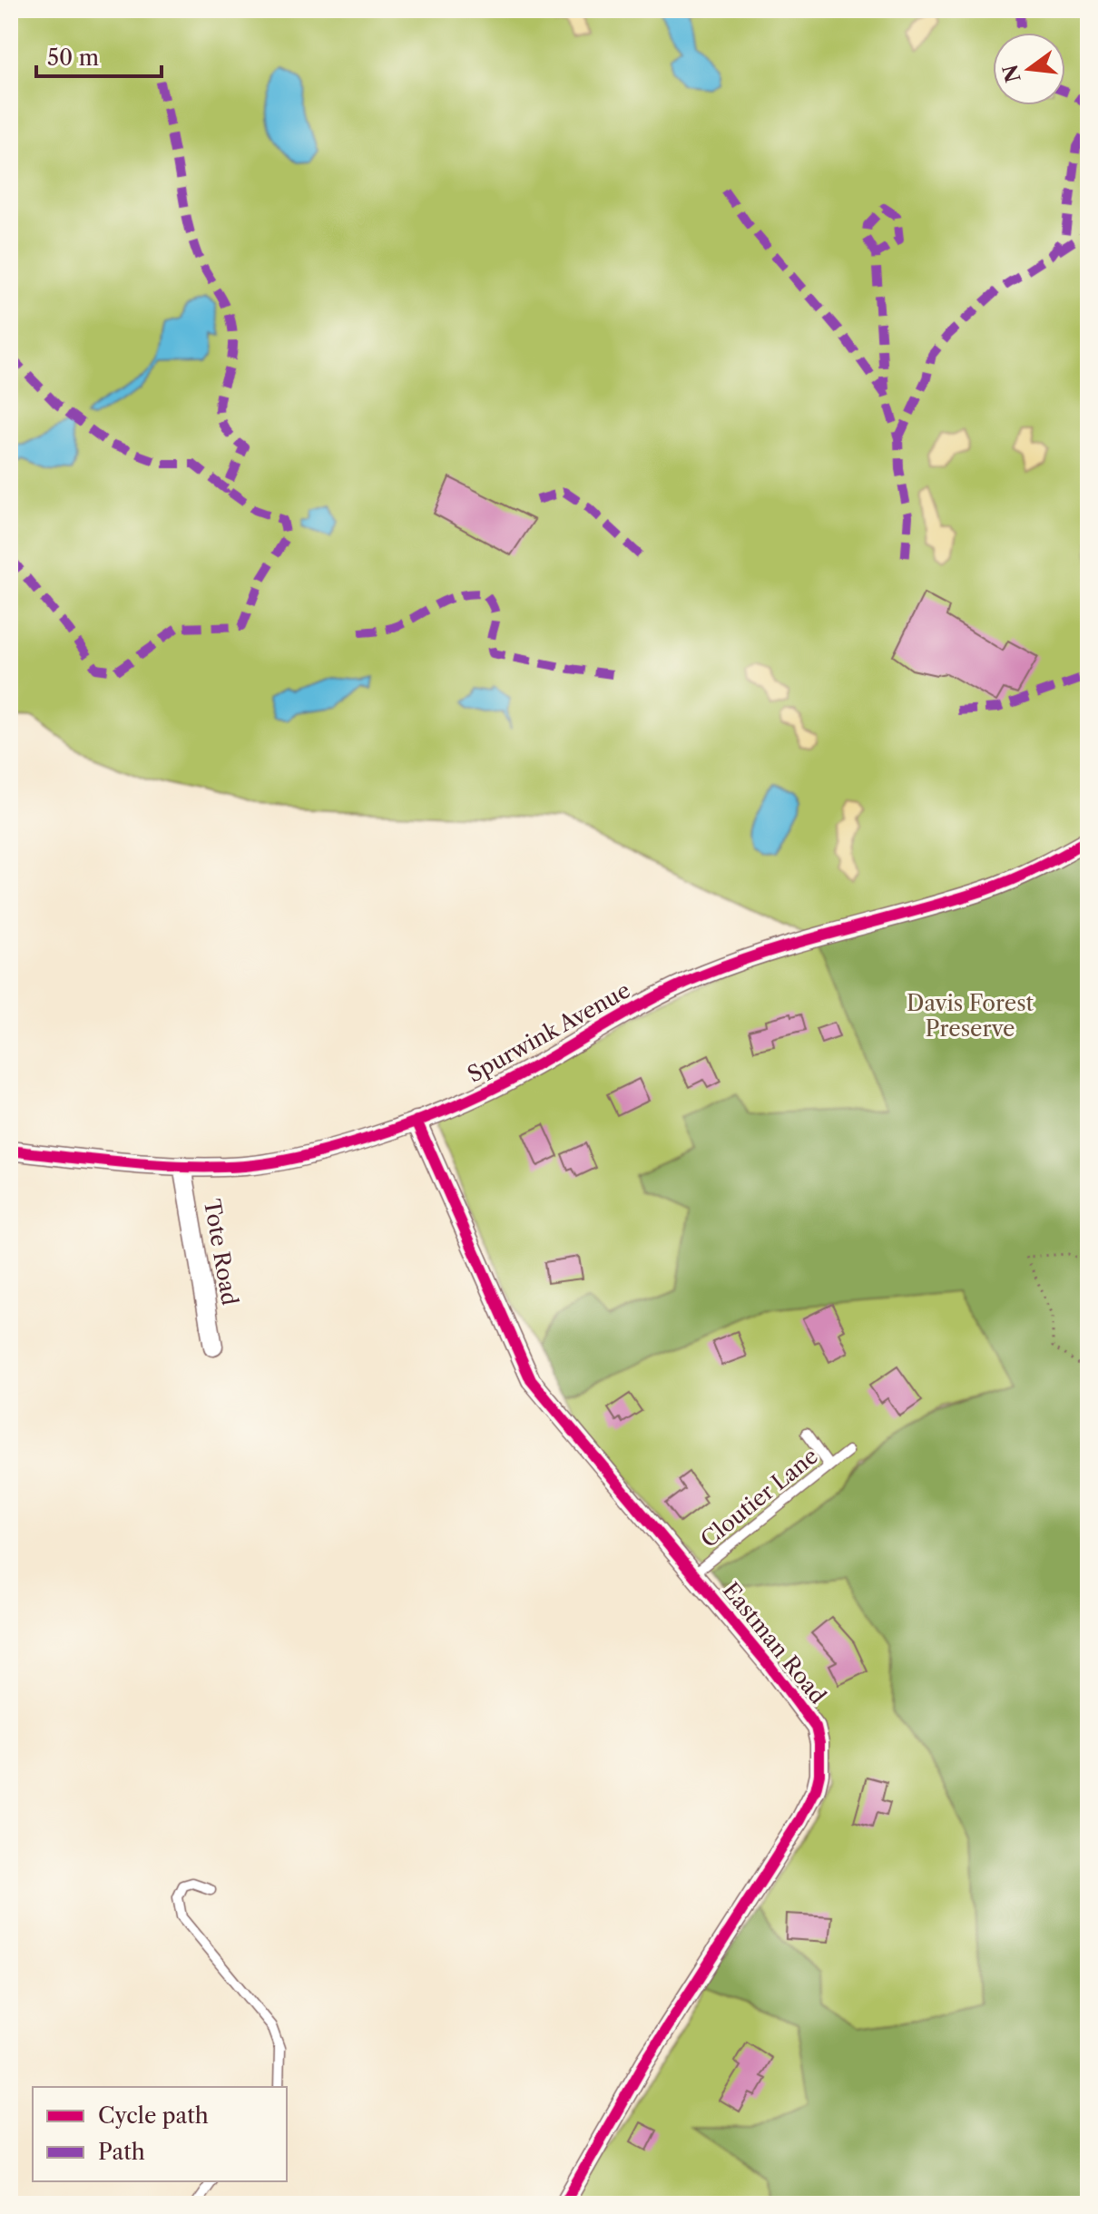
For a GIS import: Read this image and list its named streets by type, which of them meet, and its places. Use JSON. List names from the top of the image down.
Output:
{
  "streets": {
    "street": ["Spurwink Avenue", "Tote Road", "Eastman Road"],
    "lane": ["Cloutier Lane"]
  },
  "crossings": [
    ["Spurwink Avenue", "Tote Road"],
    ["Spurwink Avenue", "Eastman Road"],
    ["Cloutier Lane", "Eastman Road"]
  ],
  "parks": ["Davis Forest Preserve"],
  "legend": ["Cycle path", "Path"],
  "scale_bar": "50 m",
  "north": "left"
}
